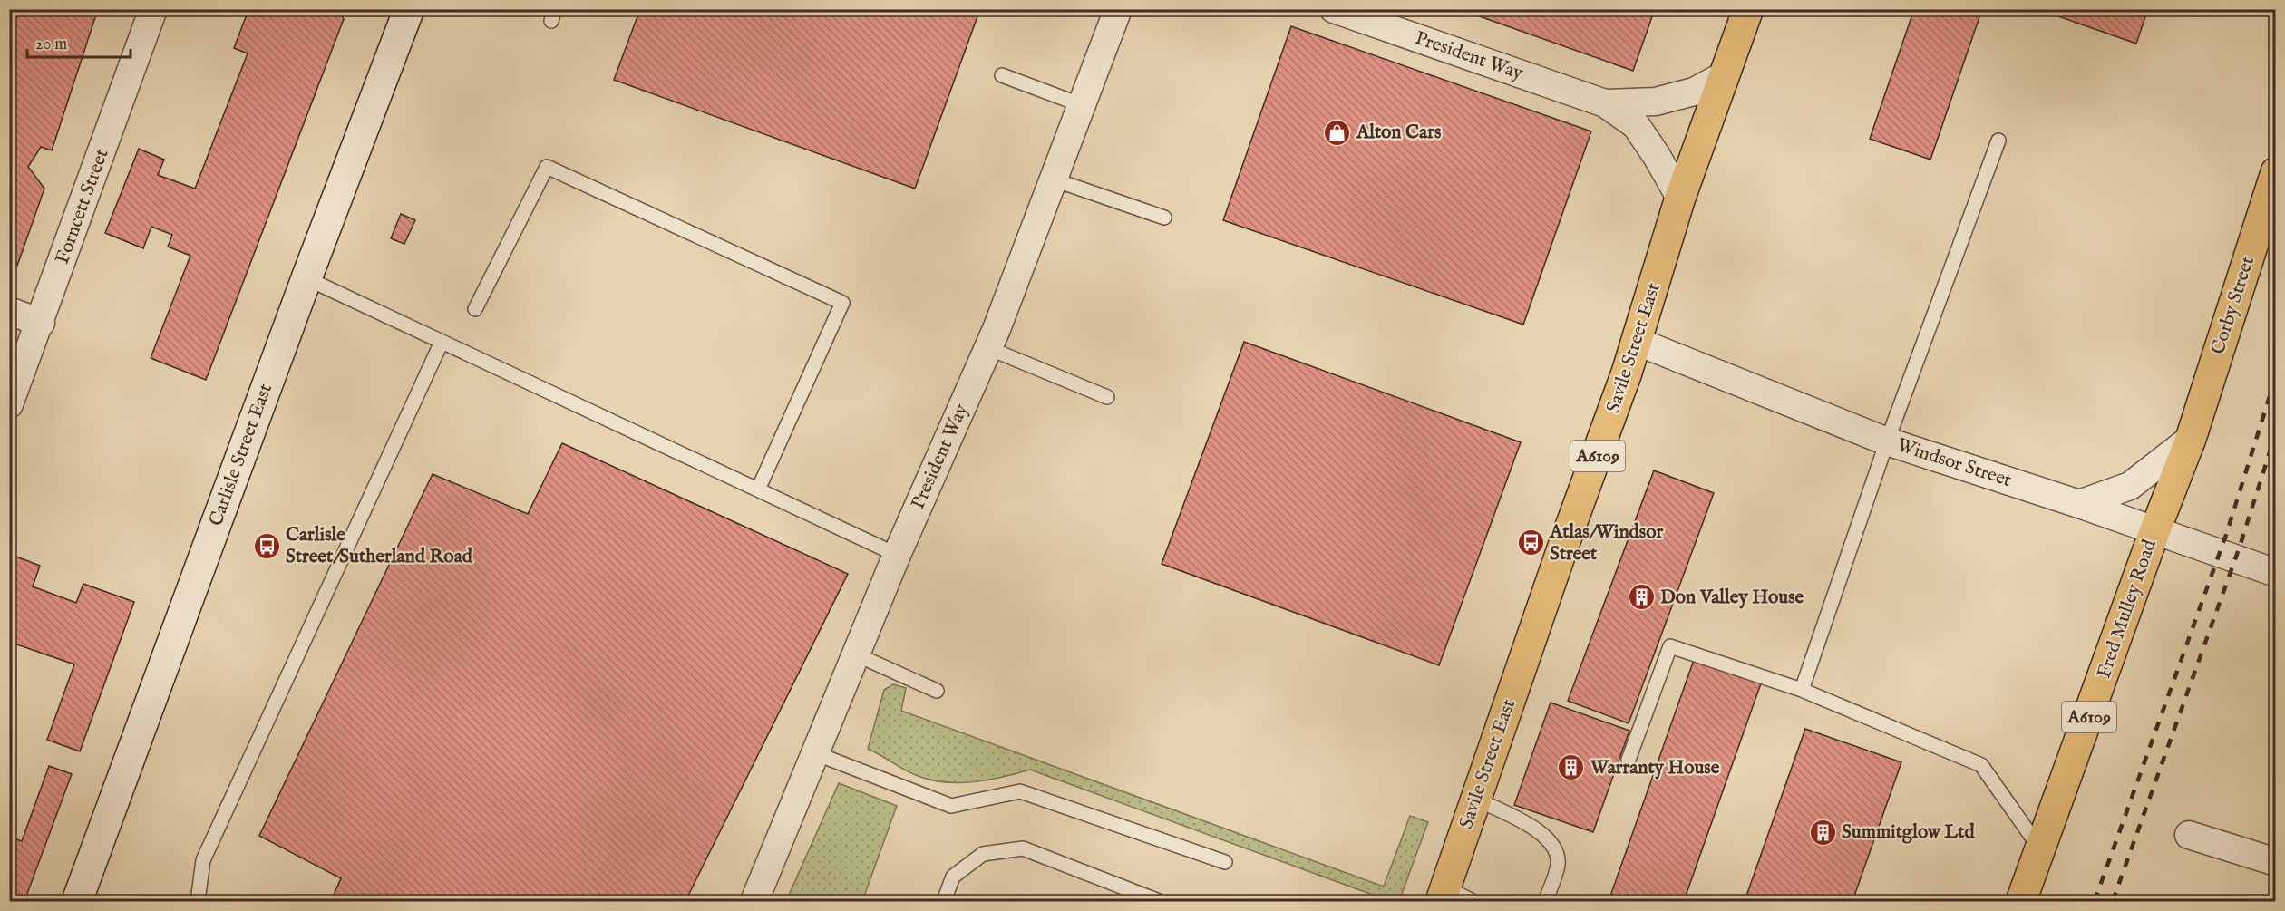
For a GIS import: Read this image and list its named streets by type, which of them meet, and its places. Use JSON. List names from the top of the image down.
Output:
{
  "streets": {
    "main road": [
      "Corby Street",
      "Savile Street East",
      "Carlisle Street East",
      "A6109",
      "Fred Mulley Road"
    ],
    "street": ["President Way", "Forncett Street", "Windsor Street"]
  },
  "crossings": [
    ["President Way", "Savile Street East"],
    ["Corby Street", "Windsor Street"],
    ["Corby Street", "Fred Mulley Road"],
    ["Savile Street East", "Windsor Street"],
    ["Windsor Street", "Fred Mulley Road"]
  ],
  "places": {
    "shop": ["Alton Cars"],
    "bus stop": ["Atlas/Windsor Street", "Carlisle Street/Sutherland Road"],
    "building": ["Don Valley House", "Warranty House", "Summitglow Ltd"]
  },
  "scale_bar": "20 m"
}
